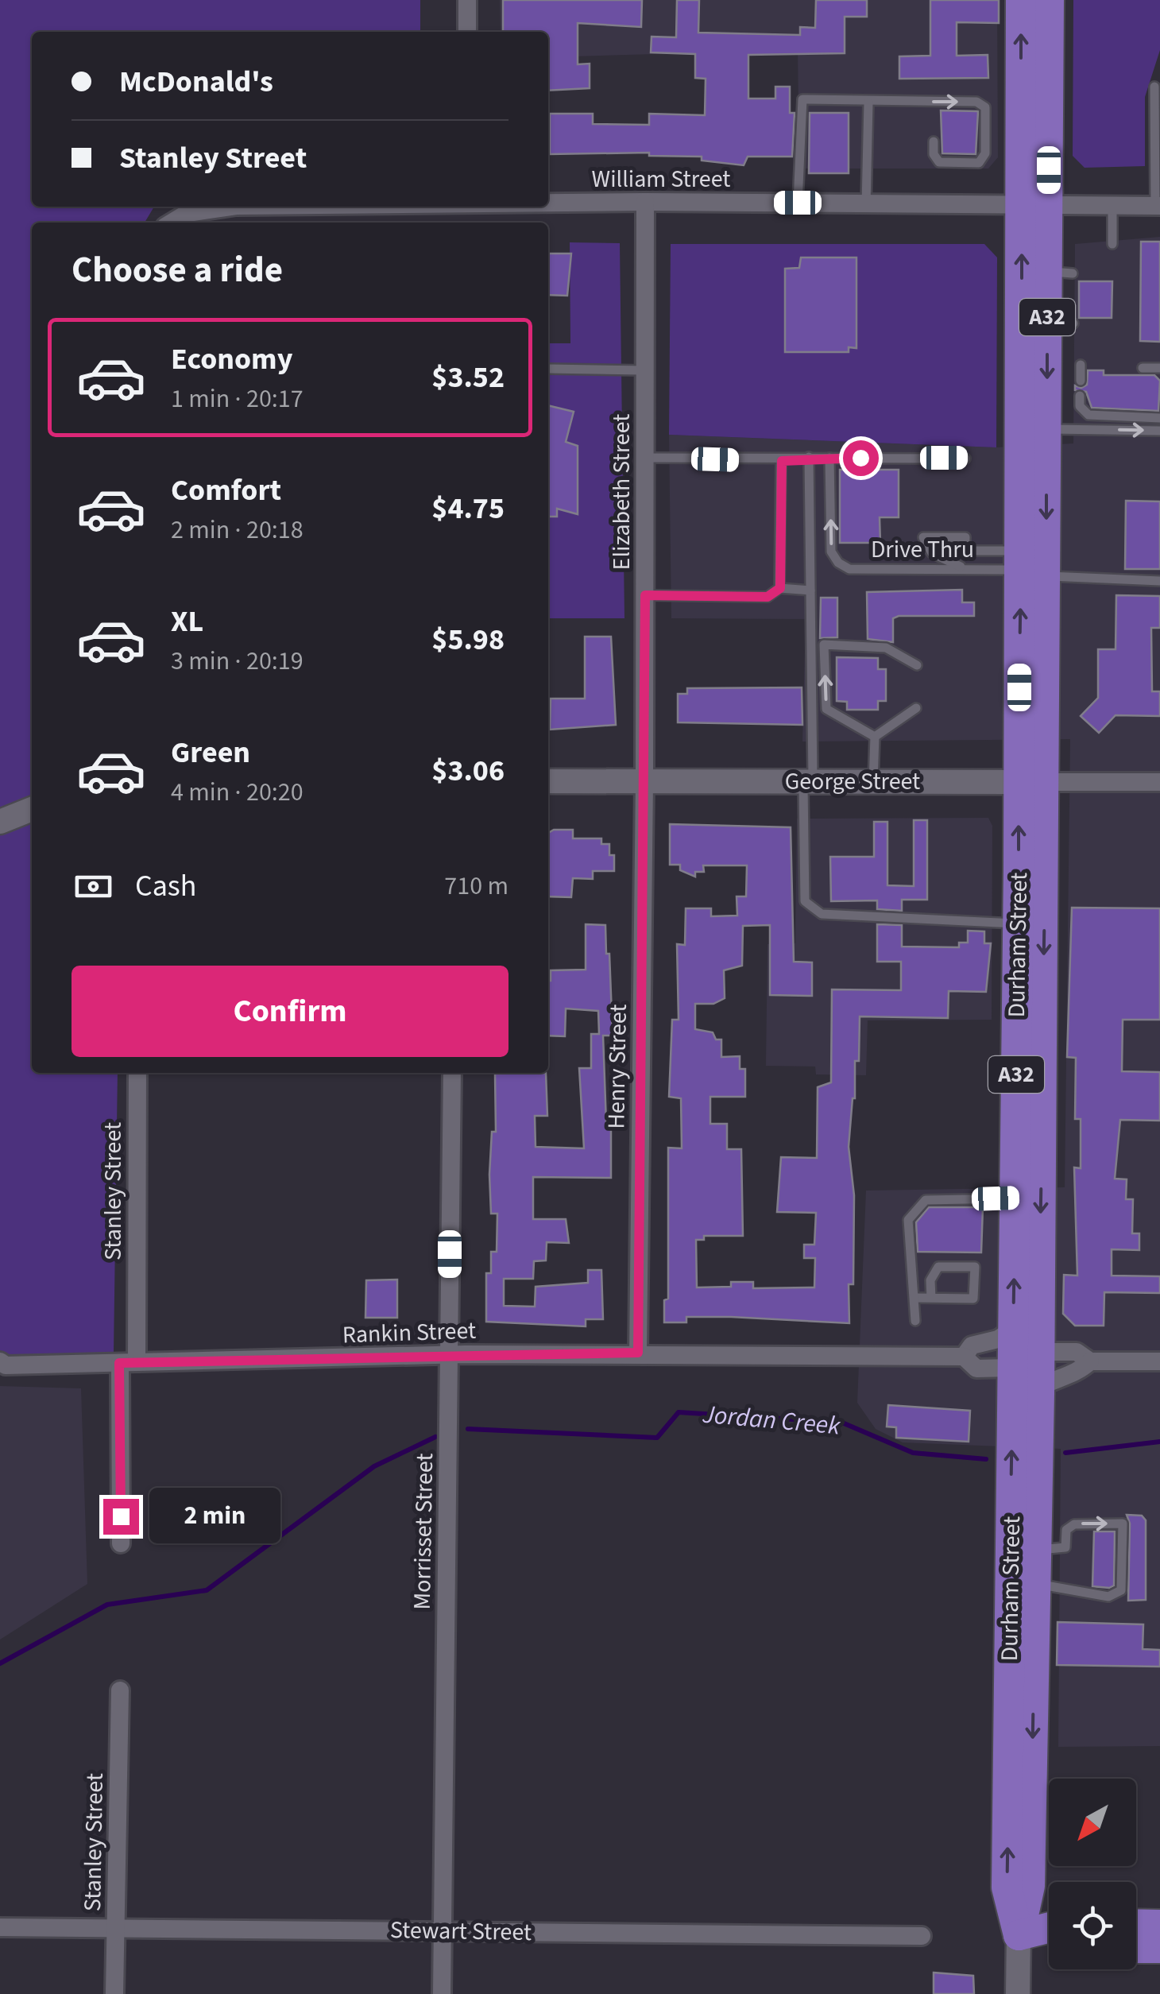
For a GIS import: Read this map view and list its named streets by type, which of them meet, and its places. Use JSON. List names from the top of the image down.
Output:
{
  "streets": {
    "highway": ["A32", "Durham Street"],
    "main road": ["George Street"],
    "street": [
      "William Street",
      "Elizabeth Street",
      "Henry Street",
      "Stanley Street",
      "Rankin Street",
      "Morrisset Street",
      "Stewart Street"
    ],
    "lane": ["Drive Thru"]
  },
  "crossings": [
    ["William Street", "Elizabeth Street"],
    ["William Street", "Durham Street"],
    ["Elizabeth Street", "George Street"],
    ["Elizabeth Street", "Henry Street"],
    ["Drive Thru", "Durham Street"],
    ["George Street", "Durham Street"],
    ["George Street", "Henry Street"],
    ["Durham Street", "Rankin Street"],
    ["Henry Street", "Rankin Street"],
    ["Stanley Street", "Rankin Street"],
    ["Stanley Street", "Stewart Street"],
    ["Rankin Street", "Morrisset Street"],
    ["Morrisset Street", "Stewart Street"]
  ],
  "water": ["Jordan Creek"],
  "north": "bottom left",
  "page": {
    "banner": ["McDonald's", "Stanley Street"],
    "heading": "Choose a ride",
    "list": [
      {
        "name": "Economy",
        "note": "1 min · 20:17",
        "value": "$3.52"
      },
      {
        "name": "Comfort",
        "note": "2 min · 20:18",
        "value": "$4.75"
      },
      {
        "name": "XL",
        "note": "3 min · 20:19",
        "value": "$5.98"
      },
      {
        "name": "Green",
        "note": "4 min · 20:20",
        "value": "$3.06"
      }
    ],
    "pay": ["Cash", "710 m"],
    "buttons": "Confirm",
    "bubble": "2 min"
  }
}
